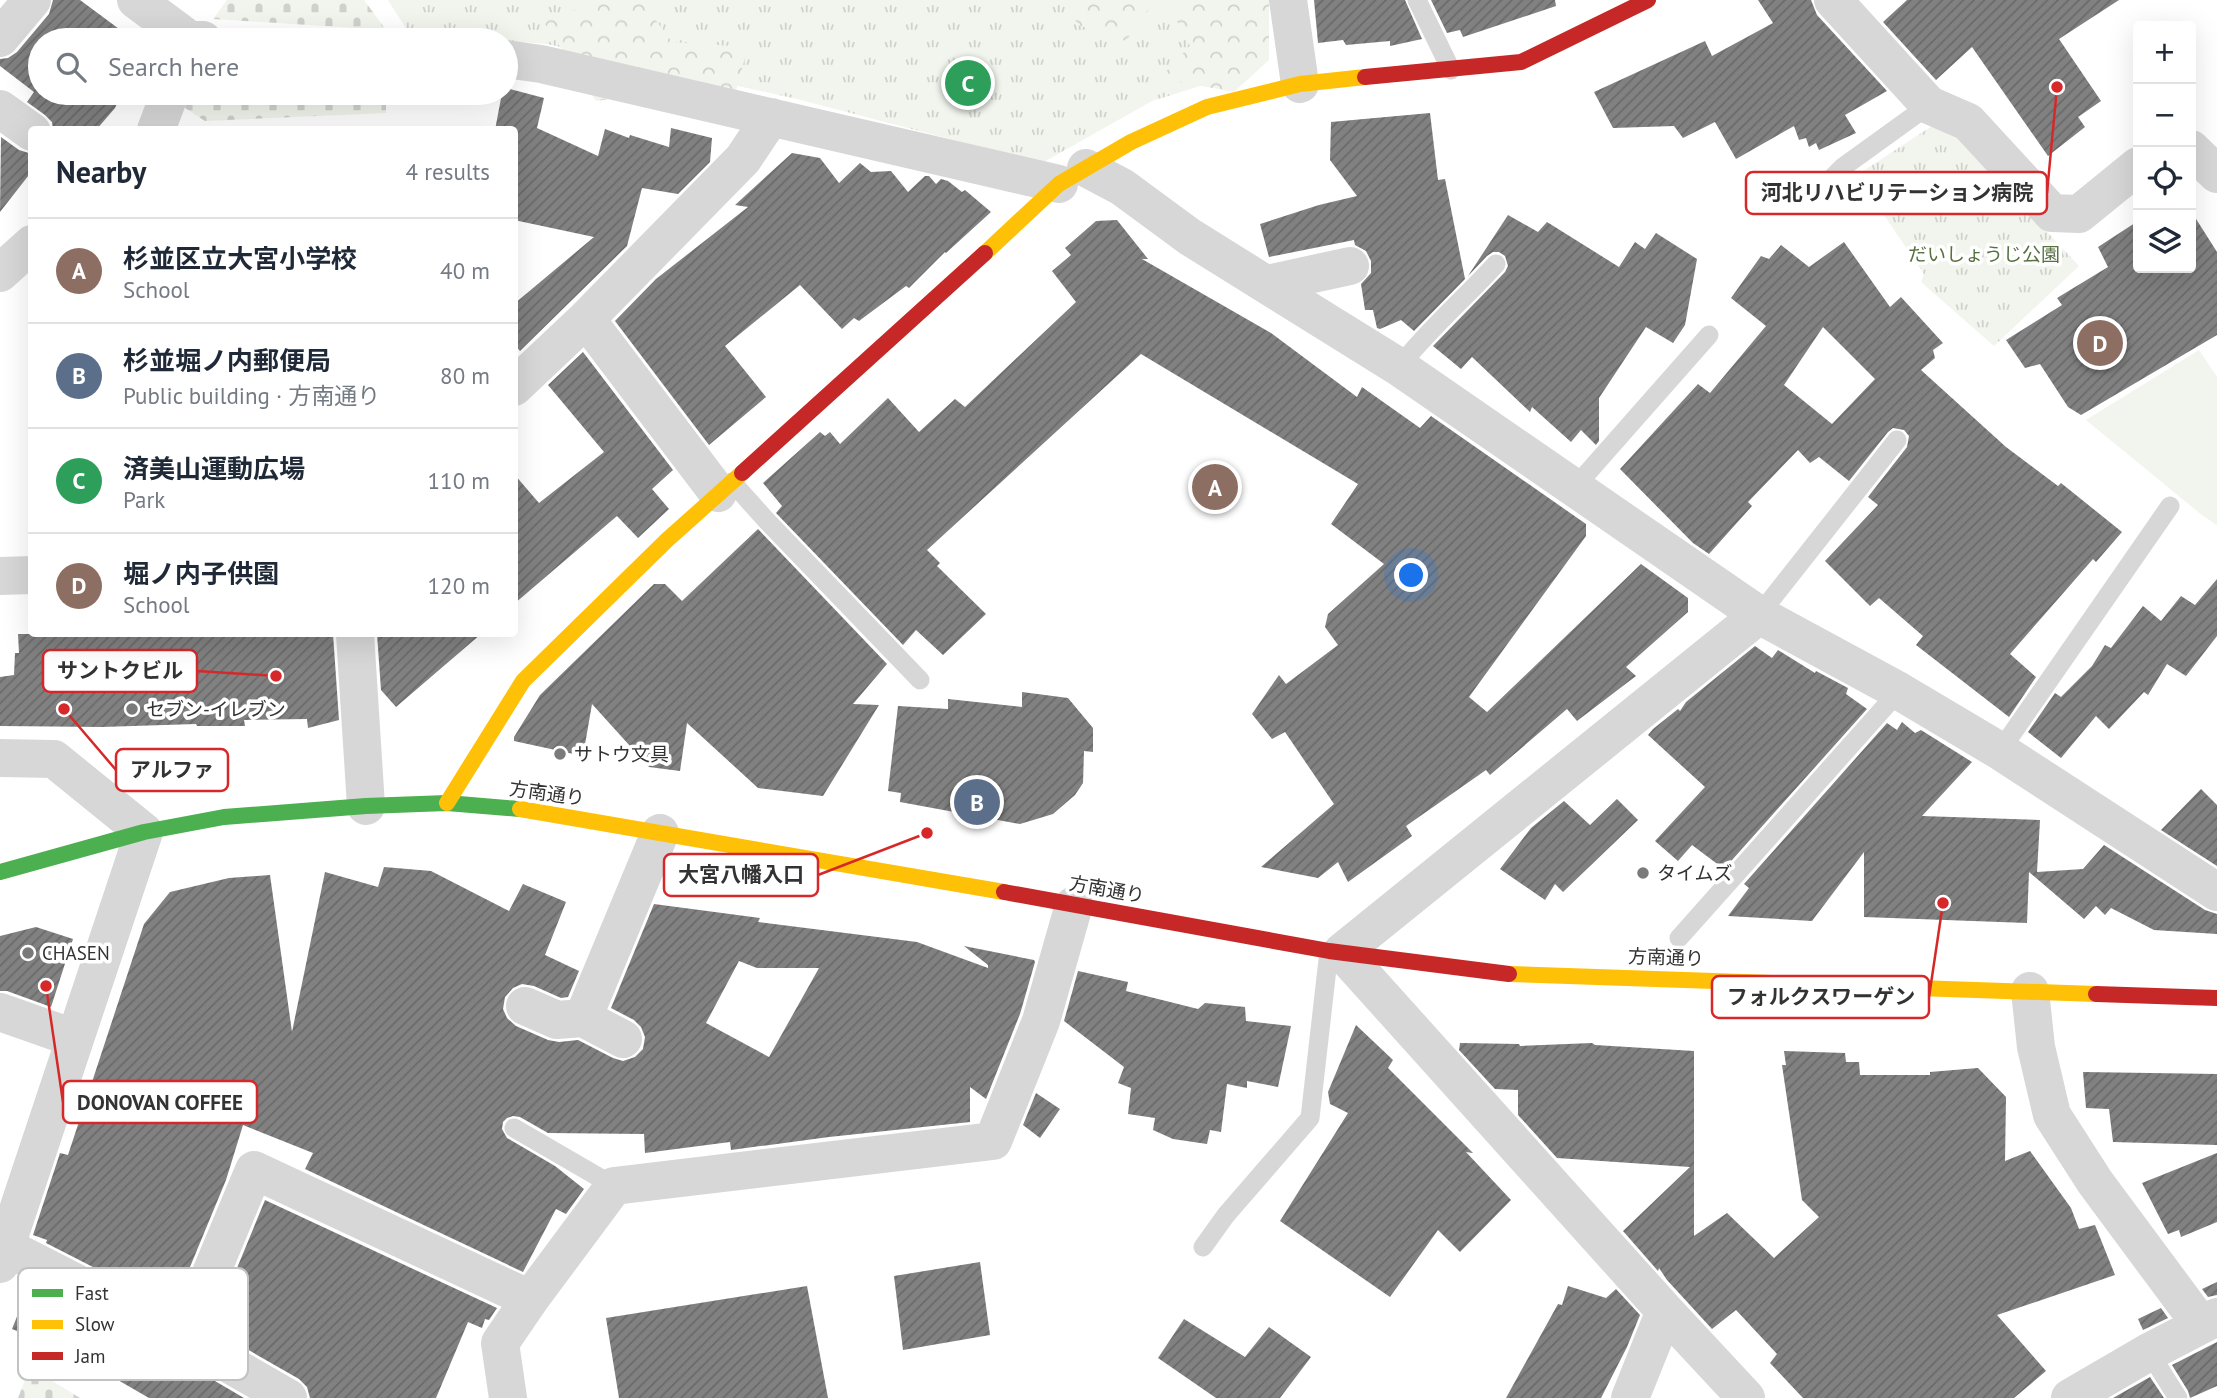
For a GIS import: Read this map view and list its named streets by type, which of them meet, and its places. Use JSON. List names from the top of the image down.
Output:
{
  "streets": {
    "main road": ["方南通り"]
  },
  "parks": ["だいしょうじ公園"],
  "places": [
    "河北リハビリテーション病院",
    "サントクビル",
    "アルファ",
    "セブン-イレブン",
    "サトウ文具",
    "大宮八幡入口",
    "タイムズ",
    "フォルクスワーゲン",
    "CHASEN",
    "DONOVAN COFFEE"
  ],
  "legend": ["Fast", "Slow", "Jam"],
  "page": {
    "map_buttons": ["+", "−"],
    "search": "Search here",
    "pins": [
      "C",
      "D",
      "A",
      "B"
    ],
    "heading": ["Nearby", "4 results"],
    "list": [
      {
        "mark": "A",
        "name": "杉並区立大宮小学校",
        "note": "School",
        "value": "40 m"
      },
      {
        "mark": "B",
        "name": "杉並堀ノ内郵便局",
        "note": "Public building · 方南通り",
        "value": "80 m"
      },
      {
        "mark": "C",
        "name": "済美山運動広場",
        "note": "Park",
        "value": "110 m"
      },
      {
        "mark": "D",
        "name": "堀ノ内子供園",
        "note": "School",
        "value": "120 m"
      }
    ]
  }
}
